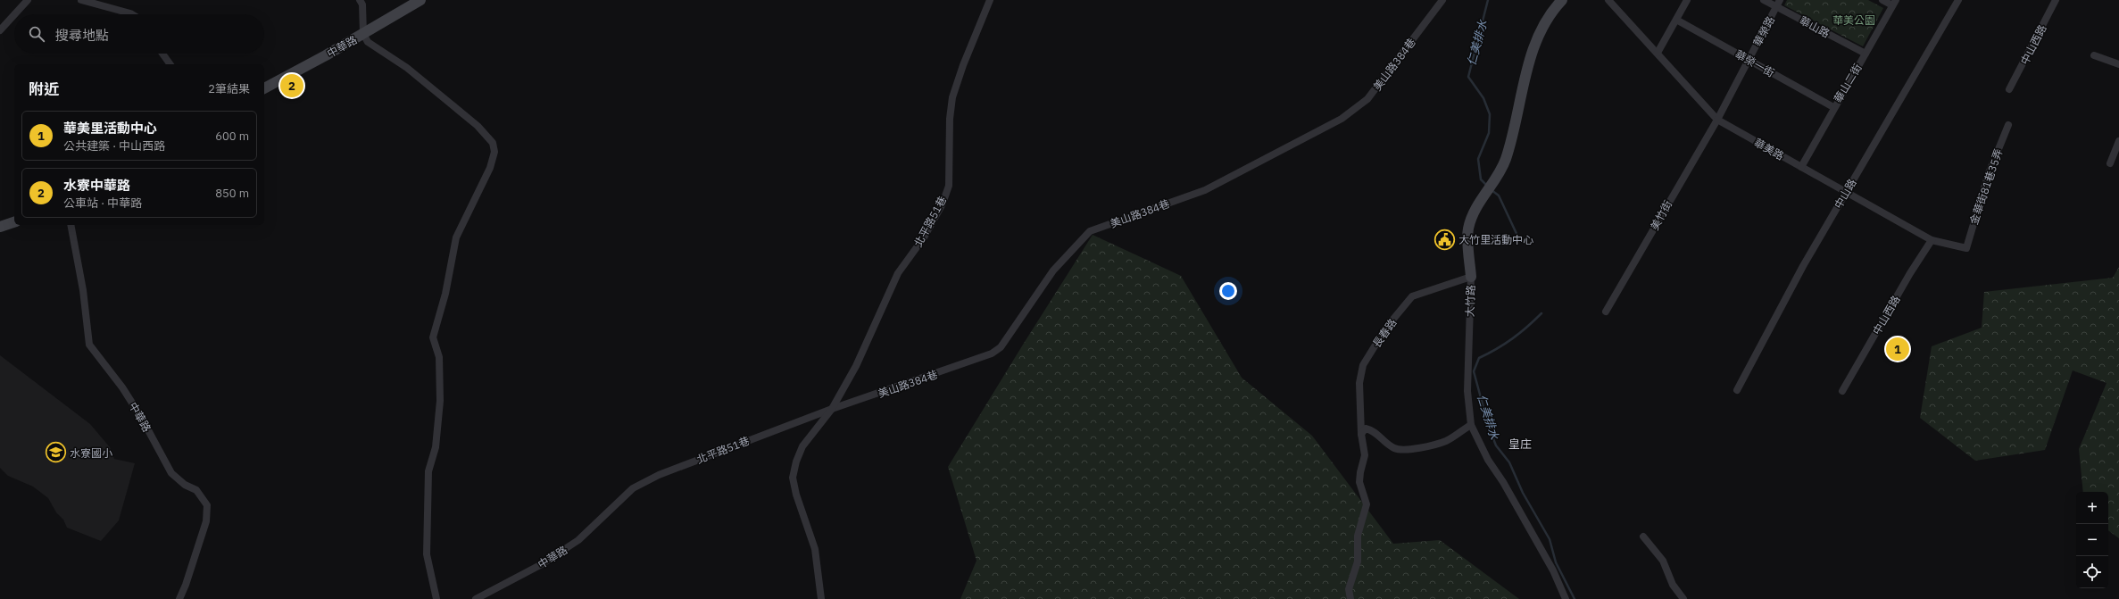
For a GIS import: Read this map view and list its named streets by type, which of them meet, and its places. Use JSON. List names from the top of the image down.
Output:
{
  "streets": {
    "street": [
      "華山路",
      "華榮路",
      "中山西路",
      "中華路",
      "華榮一街",
      "美山路384巷",
      "華山二街",
      "華美路",
      "金華街81巷35弄",
      "中山路",
      "美竹街",
      "北平路51巷",
      "大竹路",
      "長春路"
    ]
  },
  "crossings": [
    ["華山路", "華榮路"],
    ["華山路", "華山二街"],
    ["華榮路", "華榮一街"],
    ["華榮路", "華美路"],
    ["華榮路", "美竹街"],
    ["中山西路", "華美路"],
    ["中華路", "北平路51巷"],
    ["華榮一街", "華山二街"],
    ["美山路384巷", "北平路51巷"],
    ["華山二街", "華美路"],
    ["華美路", "金華街81巷35弄"],
    ["華美路", "中山路"],
    ["華美路", "美竹街"],
    ["大竹路", "長春路"]
  ],
  "districts": ["皇庄"],
  "water": ["仁美排水"],
  "parks": ["華美公園"],
  "places": {
    "public building": ["大竹里活動中心"],
    "school or university": ["水寮國小"]
  },
  "page": {
    "search": "搜尋地點",
    "heading": ["附近", "2筆結果"],
    "pins": ["2", "1"],
    "list": [
      {
        "mark": "1",
        "name": "華美里活動中心",
        "note": "公共建築 · 中山西路",
        "value": "600 m"
      },
      {
        "mark": "2",
        "name": "水寮中華路",
        "note": "公車站 · 中華路",
        "value": "850 m"
      }
    ],
    "map_buttons": ["+", "−"]
  }
}
